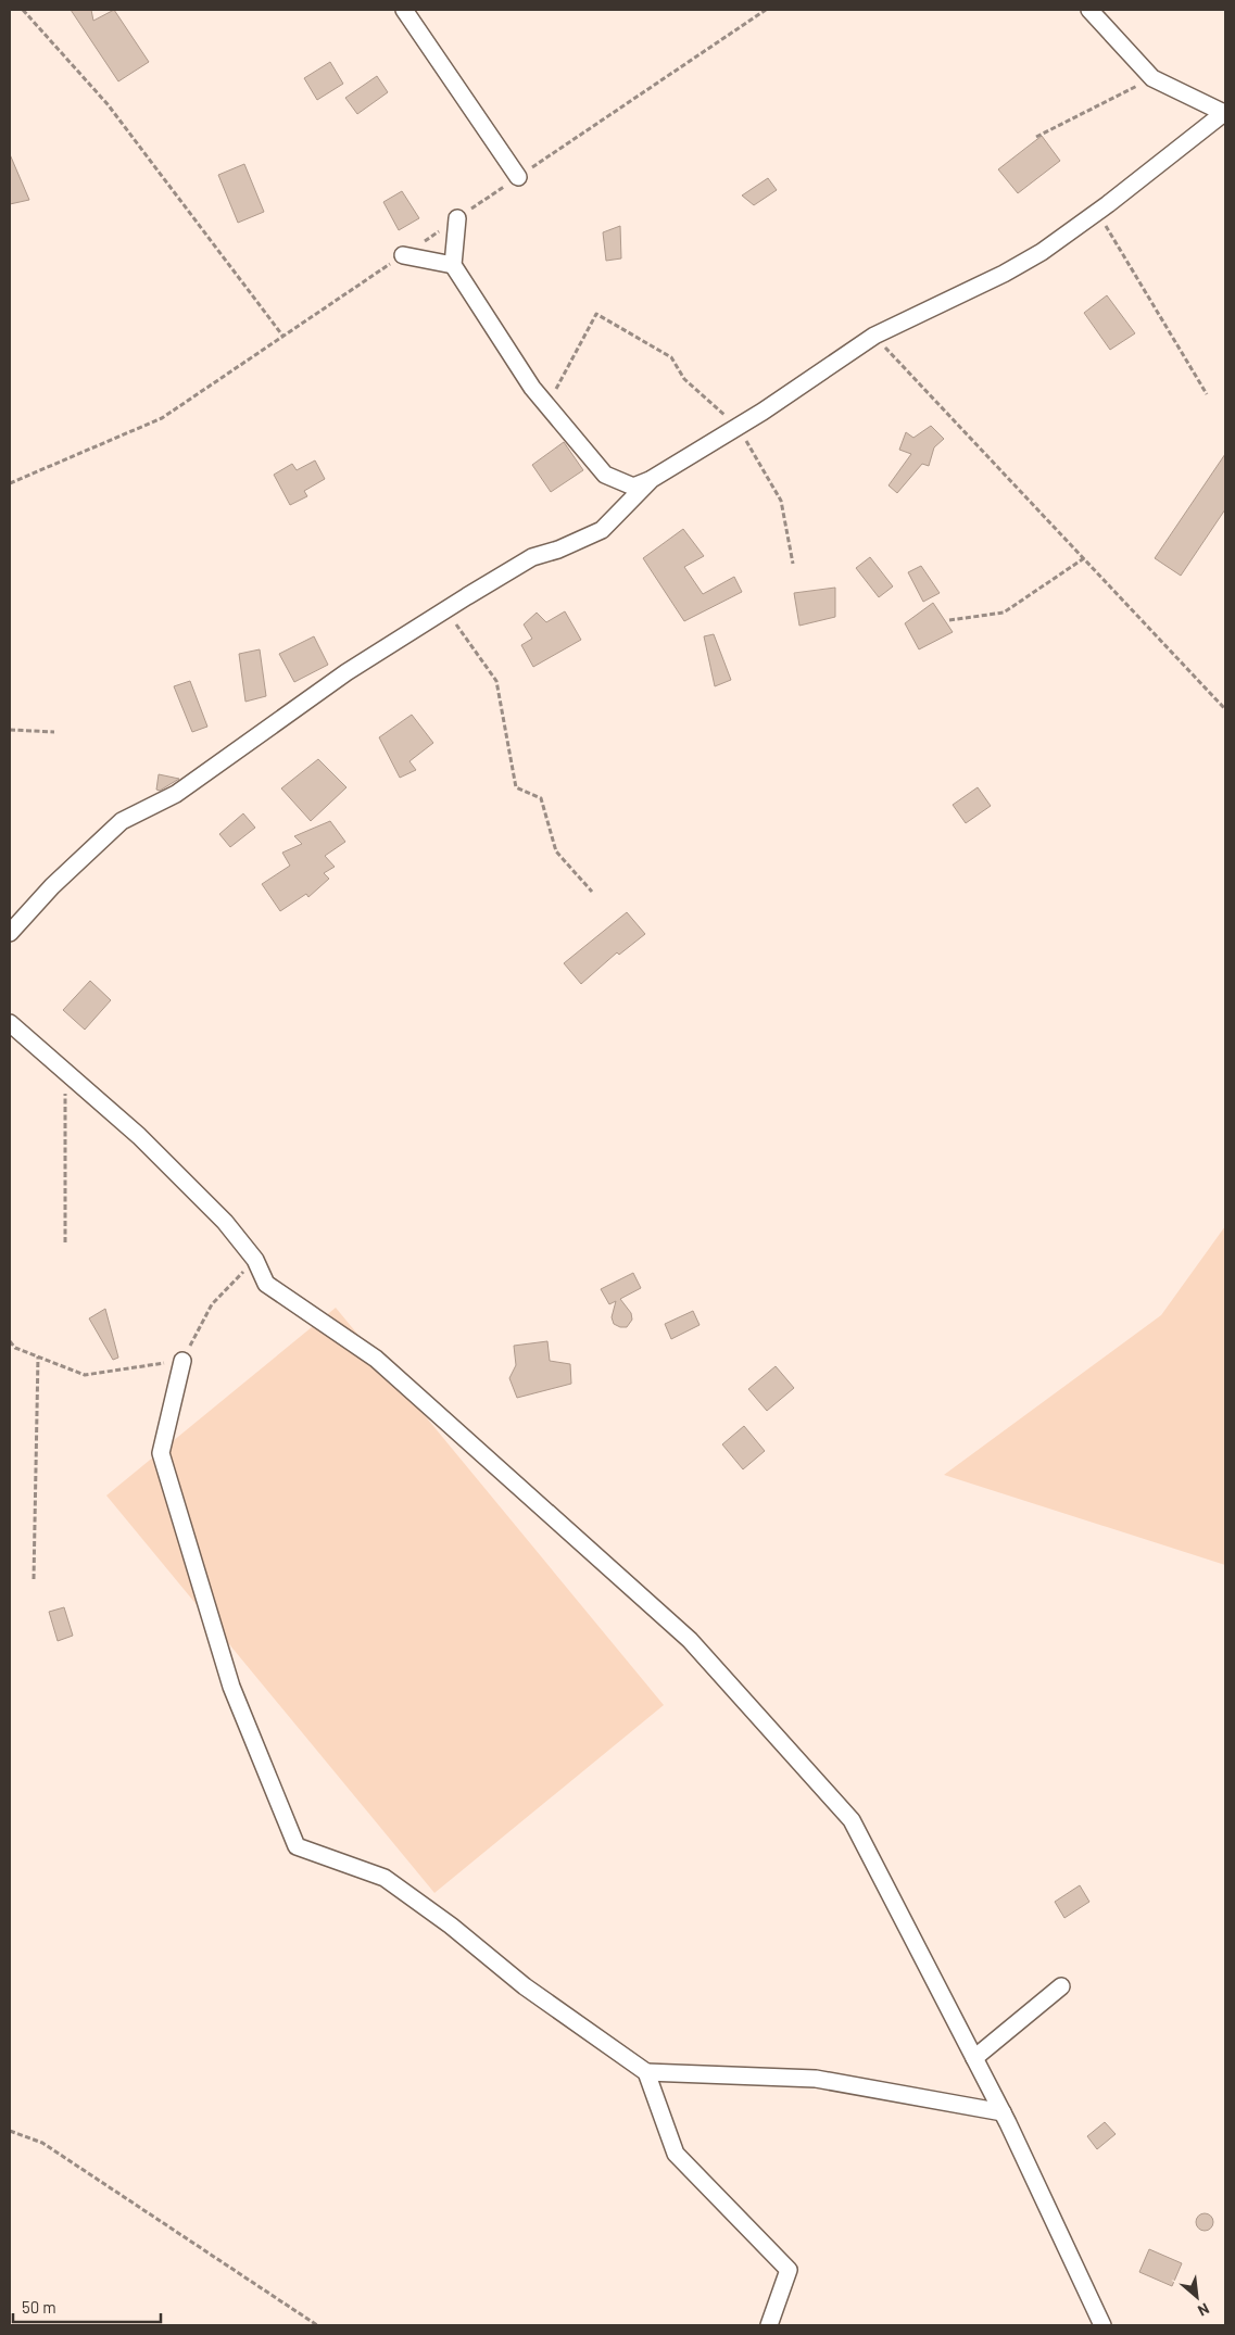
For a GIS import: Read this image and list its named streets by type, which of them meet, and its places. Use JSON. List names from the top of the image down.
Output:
{
  "scale_bar": "50 m",
  "north": "bottom right"
}
